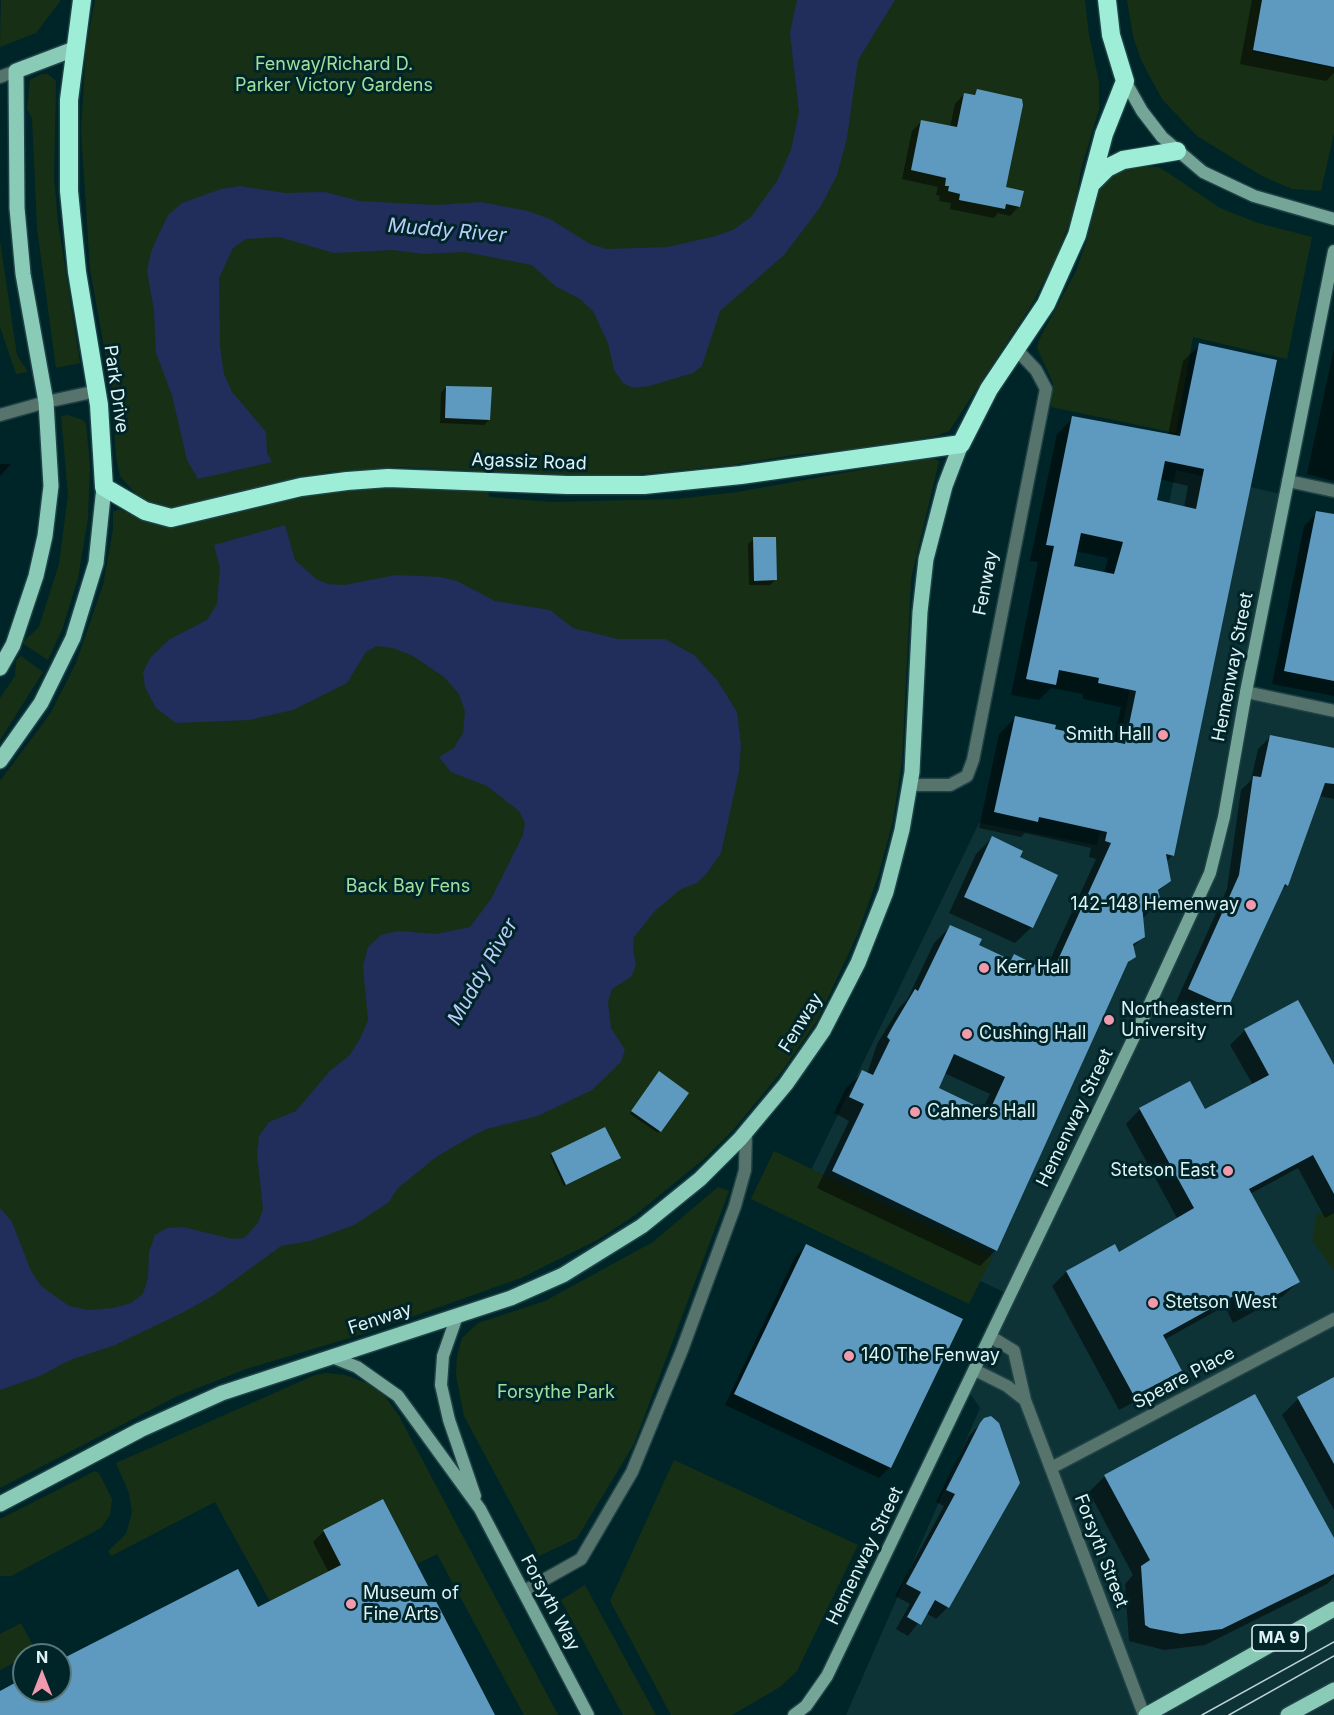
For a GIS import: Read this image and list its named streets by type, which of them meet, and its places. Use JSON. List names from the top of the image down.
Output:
{
  "streets": {
    "highway": ["Park Drive", "Agassiz Road", "Fenway"],
    "main road": ["Hemenway Street", "Forsyth Way", "MA 9"],
    "street": ["Speare Place", "Forsyth Street"]
  },
  "crossings": [
    ["Park Drive", "Agassiz Road"],
    ["Agassiz Road", "Fenway"],
    ["Fenway", "Forsyth Way"],
    ["Hemenway Street", "Forsyth Street"],
    ["Speare Place", "Forsyth Street"],
    ["Forsyth Street", "MA 9"]
  ],
  "water": ["Muddy River"],
  "parks": ["Fenway/Richard D. Parker Victory Gardens", "Back Bay Fens", "Forsythe Park"],
  "places": [
    "Smith Hall",
    "142-148 Hemenway",
    "Kerr Hall",
    "Northeastern University",
    "Cushing Hall",
    "Cahners Hall",
    "Stetson East",
    "Stetson West",
    "140 The Fenway",
    "Museum of Fine Arts"
  ],
  "north": "top"
}
